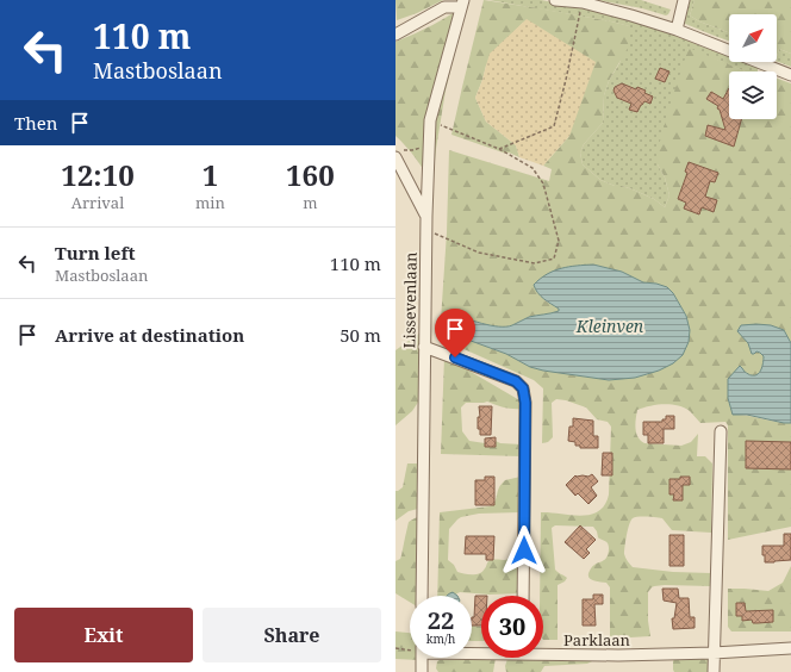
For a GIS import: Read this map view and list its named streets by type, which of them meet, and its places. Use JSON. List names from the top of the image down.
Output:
{
  "streets": {
    "street": ["Lissevenlaan", "Parklaan"]
  },
  "water": ["Kleinven"],
  "north": "top right",
  "page": {
    "turn": ["110 m", "Mastboslaan"],
    "then": "Then",
    "eta": [
      "12:10",
      "Arrival",
      "1",
      "min",
      "160",
      "m"
    ],
    "list": [
      {
        "name": "Turn left",
        "note": "Mastboslaan",
        "value": "110 m"
      },
      {
        "name": "Arrive at destination",
        "value": "50 m"
      }
    ],
    "speed": "22 km/h",
    "limit": "30",
    "buttons": ["Exit", "Share"]
  }
}
